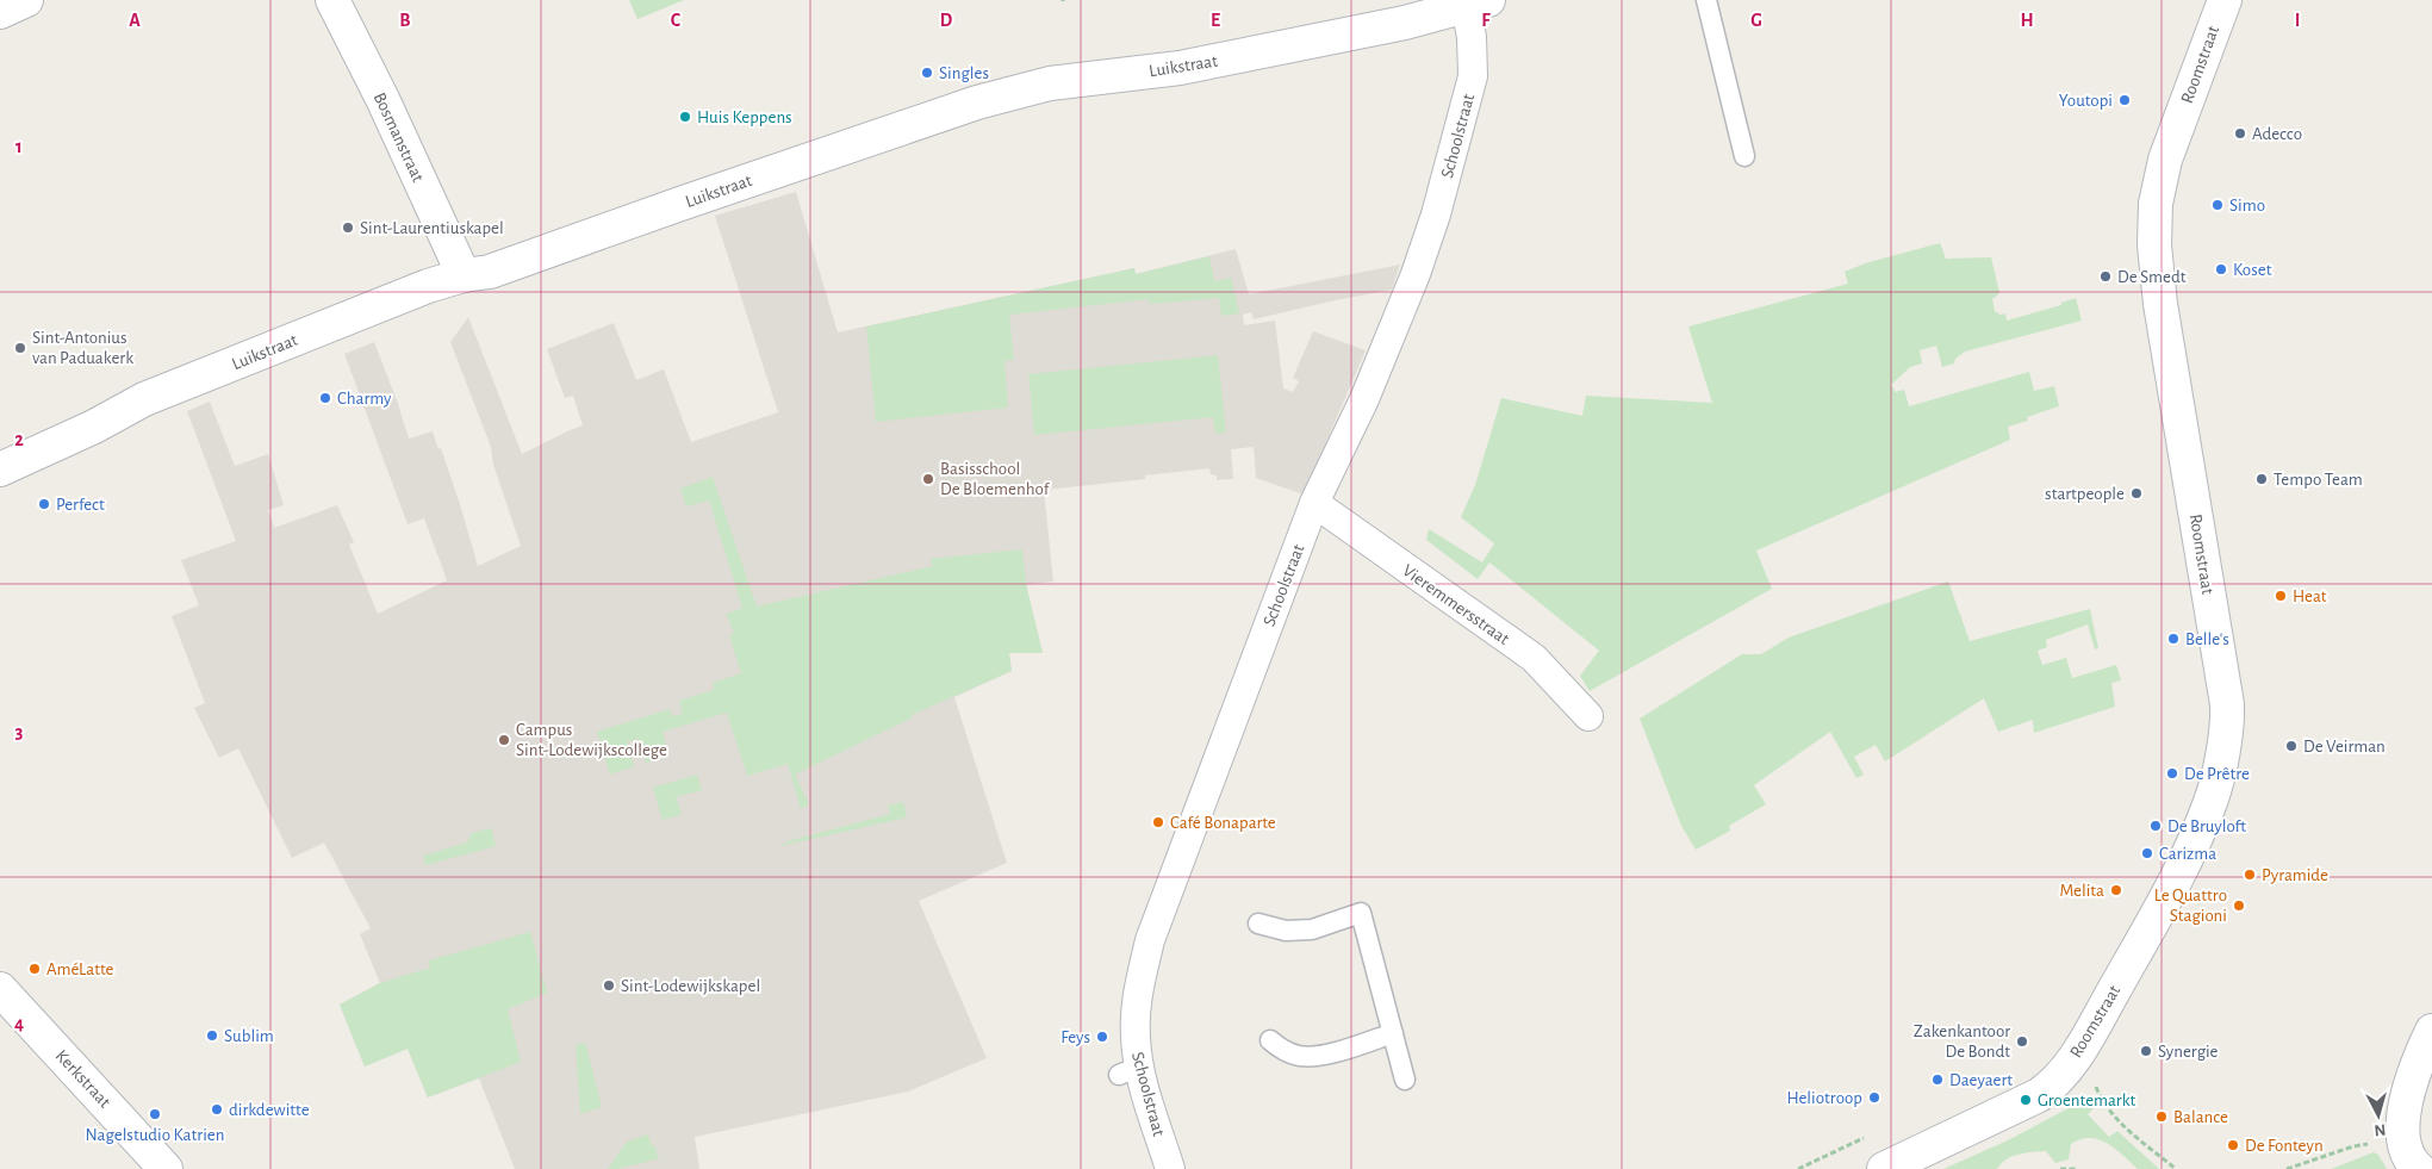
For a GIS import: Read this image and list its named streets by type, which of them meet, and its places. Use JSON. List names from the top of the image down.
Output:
{
  "streets": {
    "street": [
      "Roomstraat",
      "Luikstraat",
      "Schoolstraat",
      "Bosmanstraat",
      "Vieremmersstraat",
      "Kerkstraat"
    ]
  },
  "crossings": [
    ["Luikstraat", "Schoolstraat"],
    ["Luikstraat", "Bosmanstraat"],
    ["Schoolstraat", "Vieremmersstraat"]
  ],
  "places": [
    "Singles",
    "Youtopi",
    "Huis Keppens",
    "Adecco",
    "Simo",
    "Sint-Laurentiuskapel",
    "Koset",
    "De Smedt",
    "Sint-Antonius van Paduakerk",
    "Charmy",
    "Basisschool De Bloemenhof",
    "Tempo Team",
    "startpeople",
    "Perfect",
    "Heat",
    "Belle's",
    "Campus Sint-Lodewijkscollege",
    "De Veirman",
    "De Prêtre",
    "Café Bonaparte",
    "De Bruyloft",
    "Carizma",
    "Pyramide",
    "Melita",
    "Le Quattro Stagioni",
    "AméLatte",
    "Sint-Lodewijkskapel",
    "Sublim",
    "Feys",
    "Zakenkantoor De Bondt",
    "Synergie",
    "Daeyaert",
    "Heliotroop",
    "Groentemarkt",
    "dirkdewitte",
    "Nagelstudio Katrien",
    "Balance",
    "De Fonteyn"
  ],
  "north": "bottom",
  "grid": {
    "columns": [
      "A",
      "B",
      "C",
      "D",
      "E",
      "F",
      "G",
      "H",
      "I"
    ],
    "rows": [
      "1",
      "2",
      "3",
      "4"
    ]
  }
}
